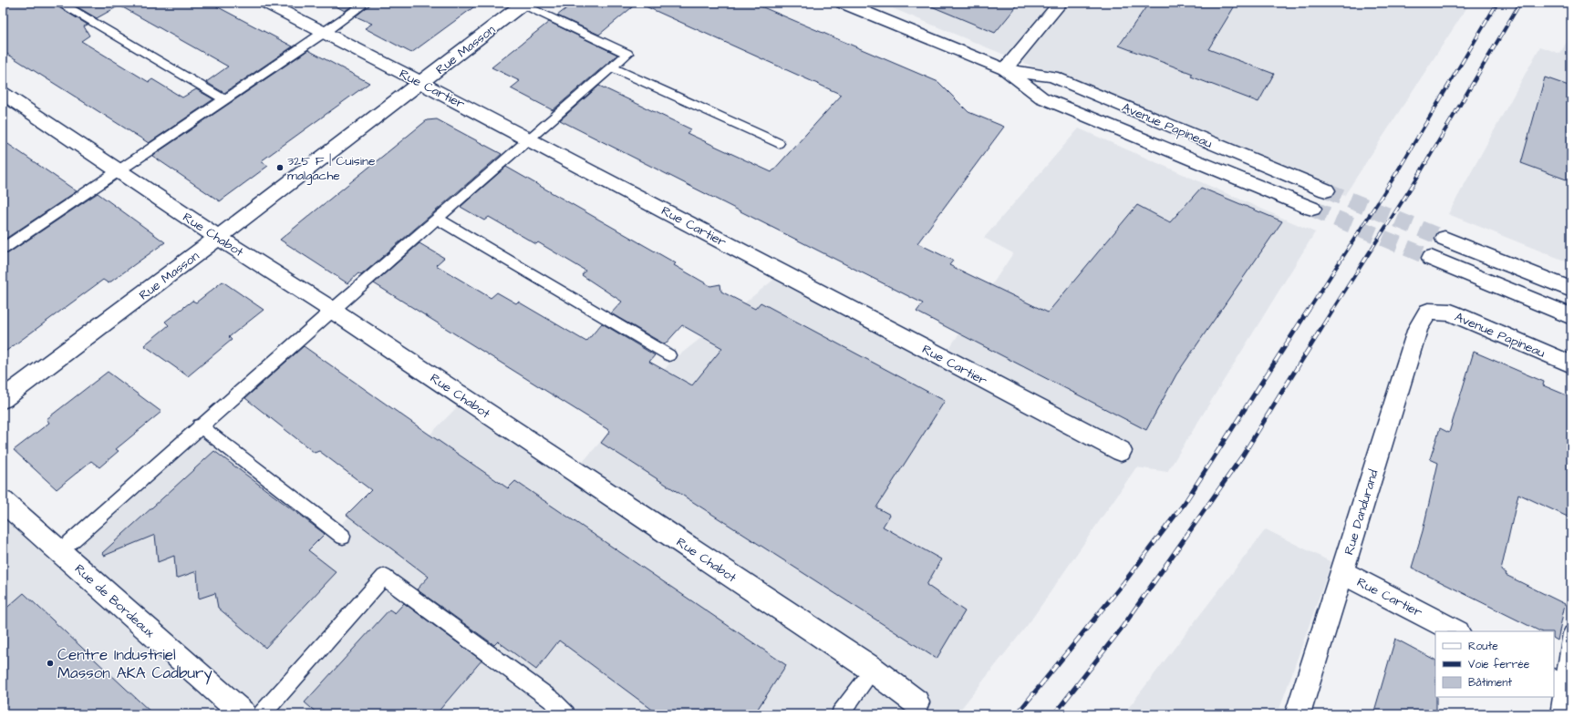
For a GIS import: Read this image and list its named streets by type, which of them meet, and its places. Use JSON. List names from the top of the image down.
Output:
{
  "streets": {
    "street": [
      "Rue Masson",
      "Rue Cartier",
      "Avenue Papineau",
      "Rue Chabot",
      "Rue Dandurand",
      "Rue de Bordeaux"
    ]
  },
  "crossings": [
    ["Rue Masson", "Rue Cartier"],
    ["Rue Masson", "Rue Chabot"],
    ["Rue Cartier", "Rue Dandurand"],
    ["Avenue Papineau", "Rue Dandurand"]
  ],
  "places": ["325 F | Cuisine malgache", "Centre Industriel Masson AKA Cadbury"],
  "legend": ["Route", "Voie ferrée", "Bâtiment"]
}
